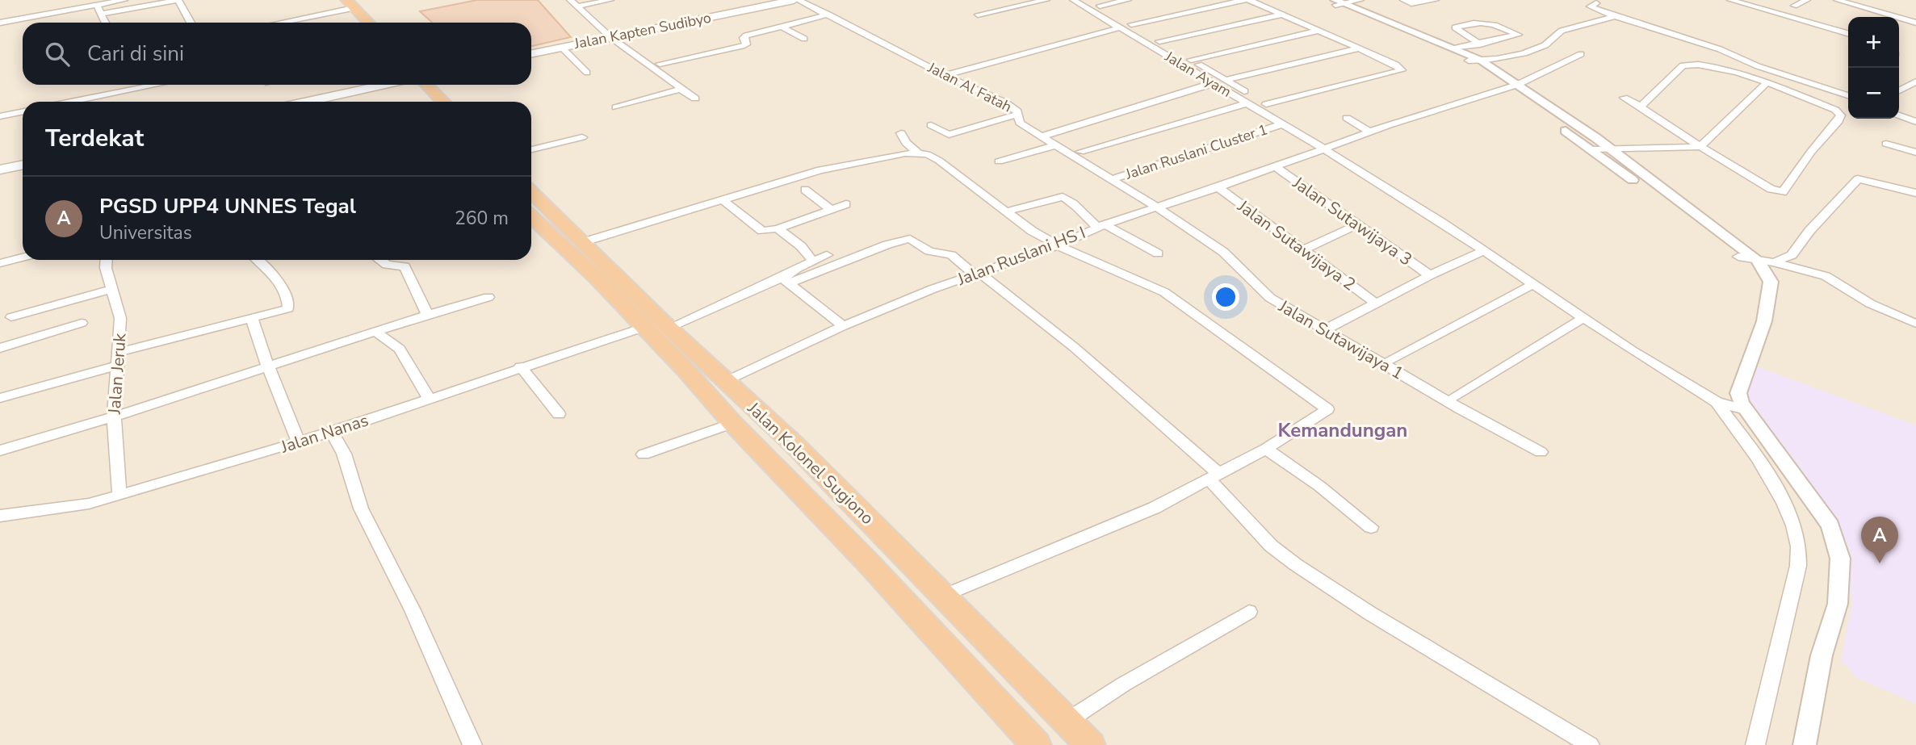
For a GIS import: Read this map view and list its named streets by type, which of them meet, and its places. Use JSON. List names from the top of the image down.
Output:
{
  "streets": {
    "highway": ["Jalan Kolonel Sugiono"],
    "main road": ["Jalan Kapten Sudibyo"],
    "street": [
      "Jalan Ayam",
      "Jalan Al Fatah",
      "Jalan Ruslani Cluster 1",
      "Jalan Sutawijaya 3",
      "Jalan Sutawijaya 2",
      "Jalan Ruslani HS I",
      "Jalan Sutawijaya 1",
      "Jalan Jeruk",
      "Jalan Nanas"
    ]
  },
  "crossings": [
    ["Jalan Ayam", "Jalan Ruslani Cluster 1"],
    ["Jalan Ayam", "Jalan Ruslani HS I"],
    ["Jalan Al Fatah", "Jalan Ruslani Cluster 1"],
    ["Jalan Al Fatah", "Jalan Ruslani HS I"],
    ["Jalan Al Fatah", "Jalan Sutawijaya 1"],
    ["Jalan Sutawijaya 3", "Jalan Ruslani HS I"],
    ["Jalan Sutawijaya 2", "Jalan Ruslani HS I"],
    ["Jalan Ruslani HS I", "Jalan Sutawijaya 1"],
    ["Jalan Ruslani HS I", "Jalan Kolonel Sugiono"],
    ["Jalan Jeruk", "Jalan Nanas"],
    ["Jalan Nanas", "Jalan Kolonel Sugiono"]
  ],
  "districts": ["Kemandungan"],
  "page": {
    "map_buttons": ["+", "−"],
    "search": "Cari di sini",
    "heading": "Terdekat",
    "list": [
      {
        "mark": "A",
        "name": "PGSD UPP4 UNNES Tegal",
        "note": "Universitas",
        "value": "260 m"
      }
    ],
    "pins": "A"
  }
}
